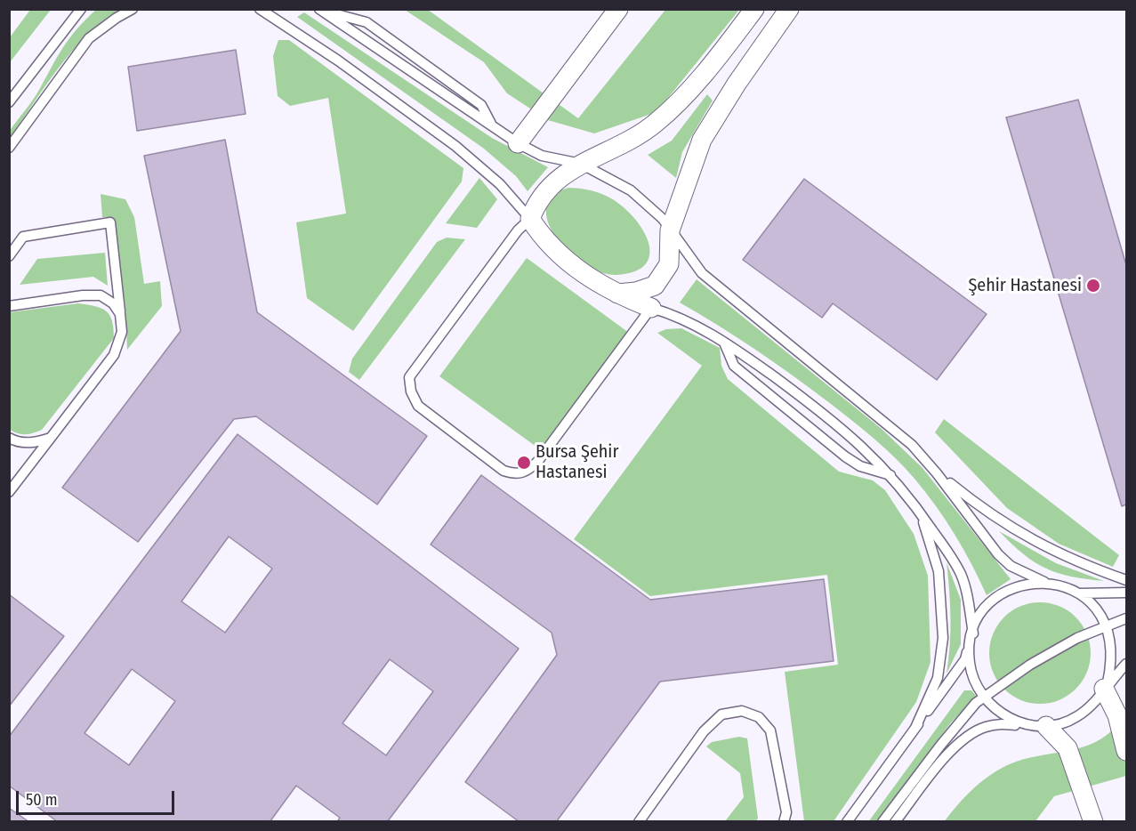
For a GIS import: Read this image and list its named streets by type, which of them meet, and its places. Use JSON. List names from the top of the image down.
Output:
{
  "places": ["Şehir Hastanesi", "Bursa Şehir Hastanesi"],
  "scale_bar": "50 m"
}
